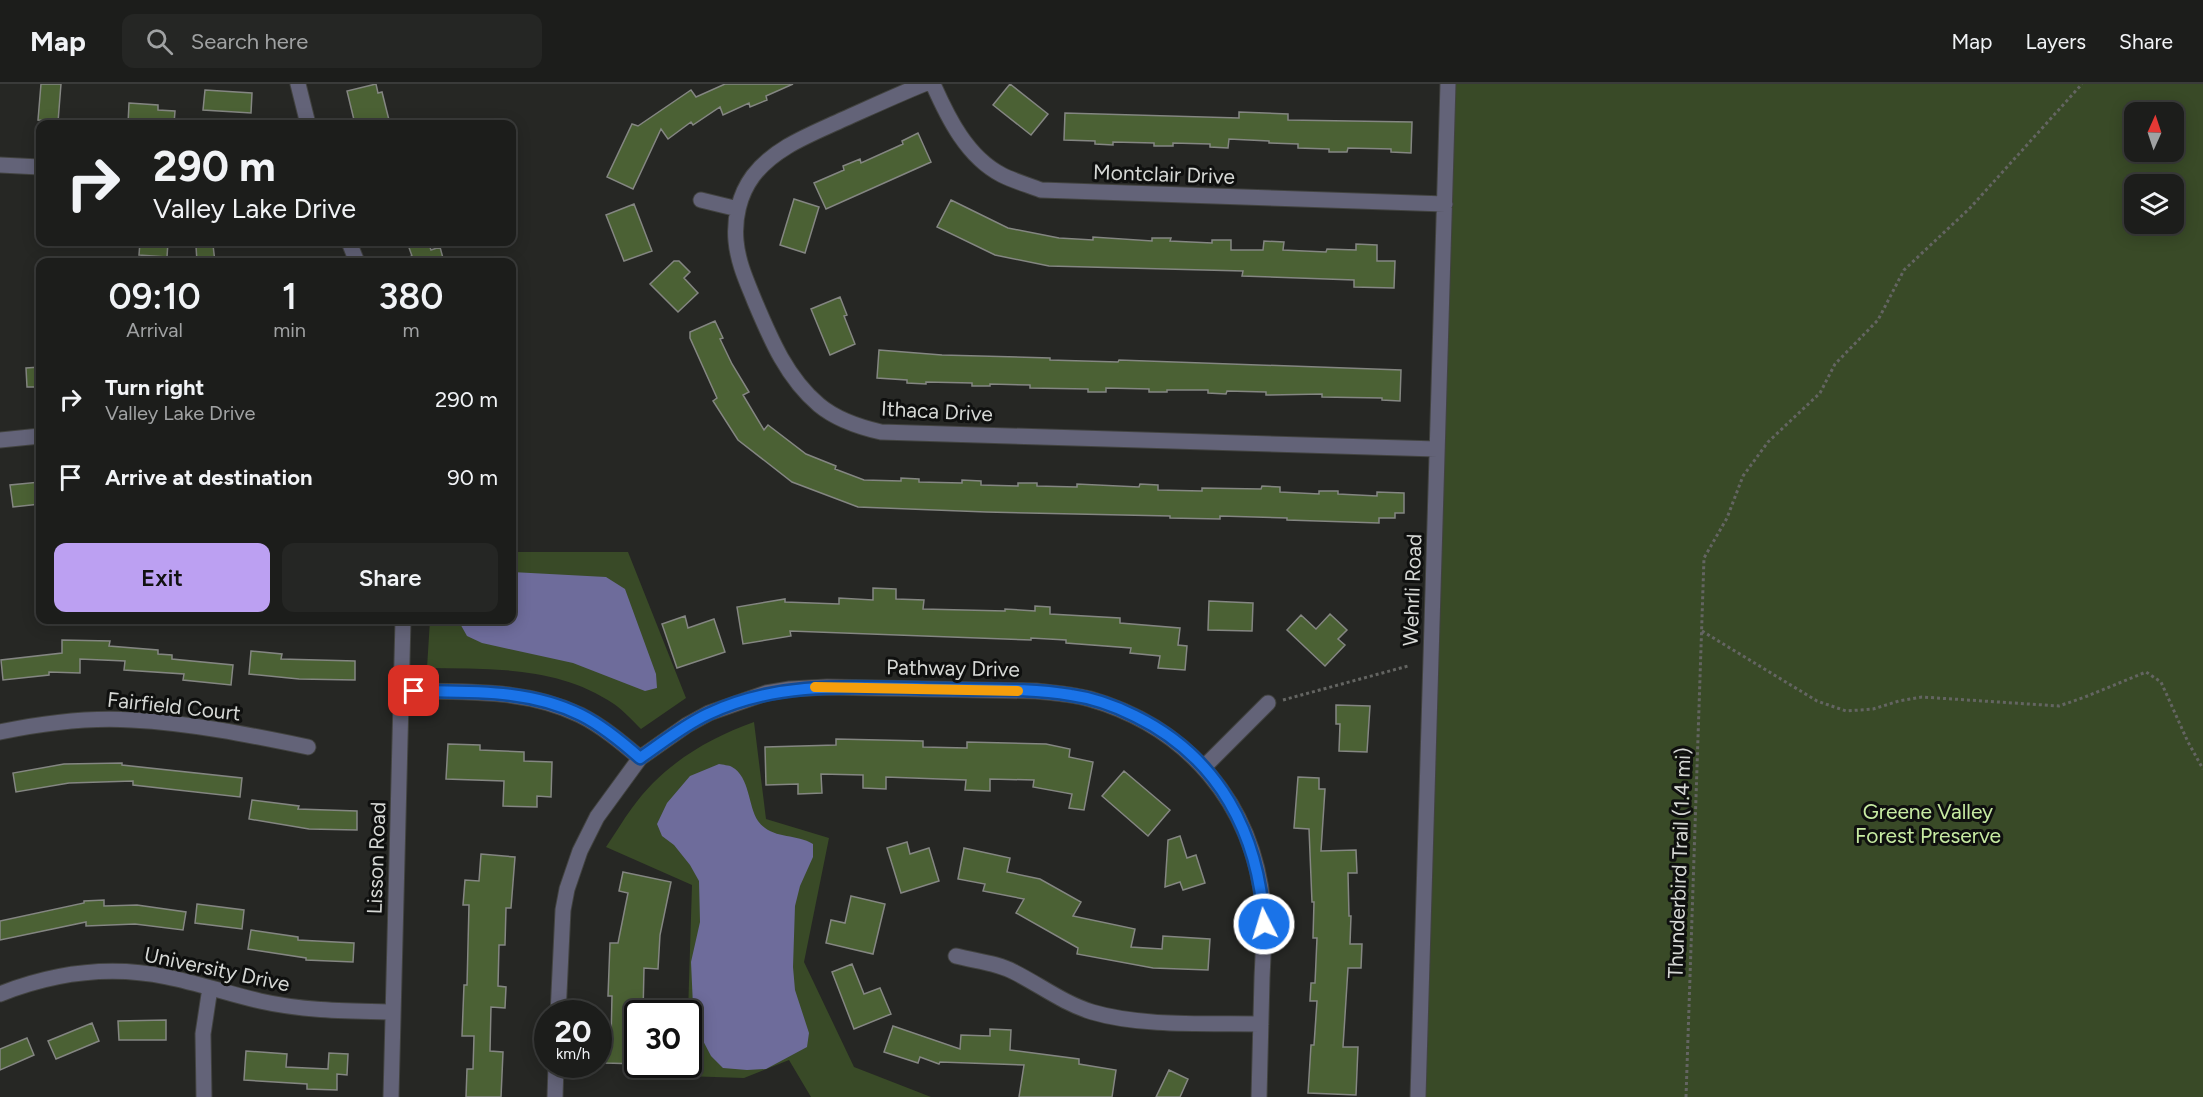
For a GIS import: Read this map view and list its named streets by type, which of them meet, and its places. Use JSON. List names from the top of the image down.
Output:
{
  "streets": {
    "street": [
      "Montclair Drive",
      "Ithaca Drive",
      "Wehrli Road",
      "Pathway Drive",
      "Fairfield Court",
      "Lisson Road",
      "University Drive"
    ],
    "path": ["Thunderbird Trail (1.4 mi)"]
  },
  "crossings": [
    ["Montclair Drive", "Wehrli Road"],
    ["Ithaca Drive", "Wehrli Road"],
    ["Lisson Road", "University Drive"]
  ],
  "parks": ["Greene Valley Forest Preserve"],
  "north": "top",
  "page": {
    "header": "Map",
    "search": "Search here",
    "nav": ["Map", "Layers", "Share"],
    "turn": ["290 m", "Valley Lake Drive"],
    "eta": [
      "09:10",
      "Arrival",
      "1",
      "min",
      "380",
      "m"
    ],
    "list": [
      {
        "name": "Turn right",
        "note": "Valley Lake Drive",
        "value": "290 m"
      },
      {
        "name": "Arrive at destination",
        "value": "90 m"
      }
    ],
    "buttons": ["Exit", "Share"],
    "speed": "20 km/h",
    "limit": "30"
  }
}
